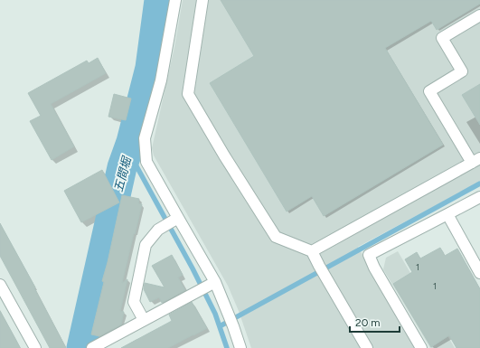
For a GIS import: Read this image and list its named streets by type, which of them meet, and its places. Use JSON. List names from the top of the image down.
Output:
{
  "water": ["五間堀"],
  "house_numbers": ["1", "1"],
  "scale_bar": "20 m"
}
